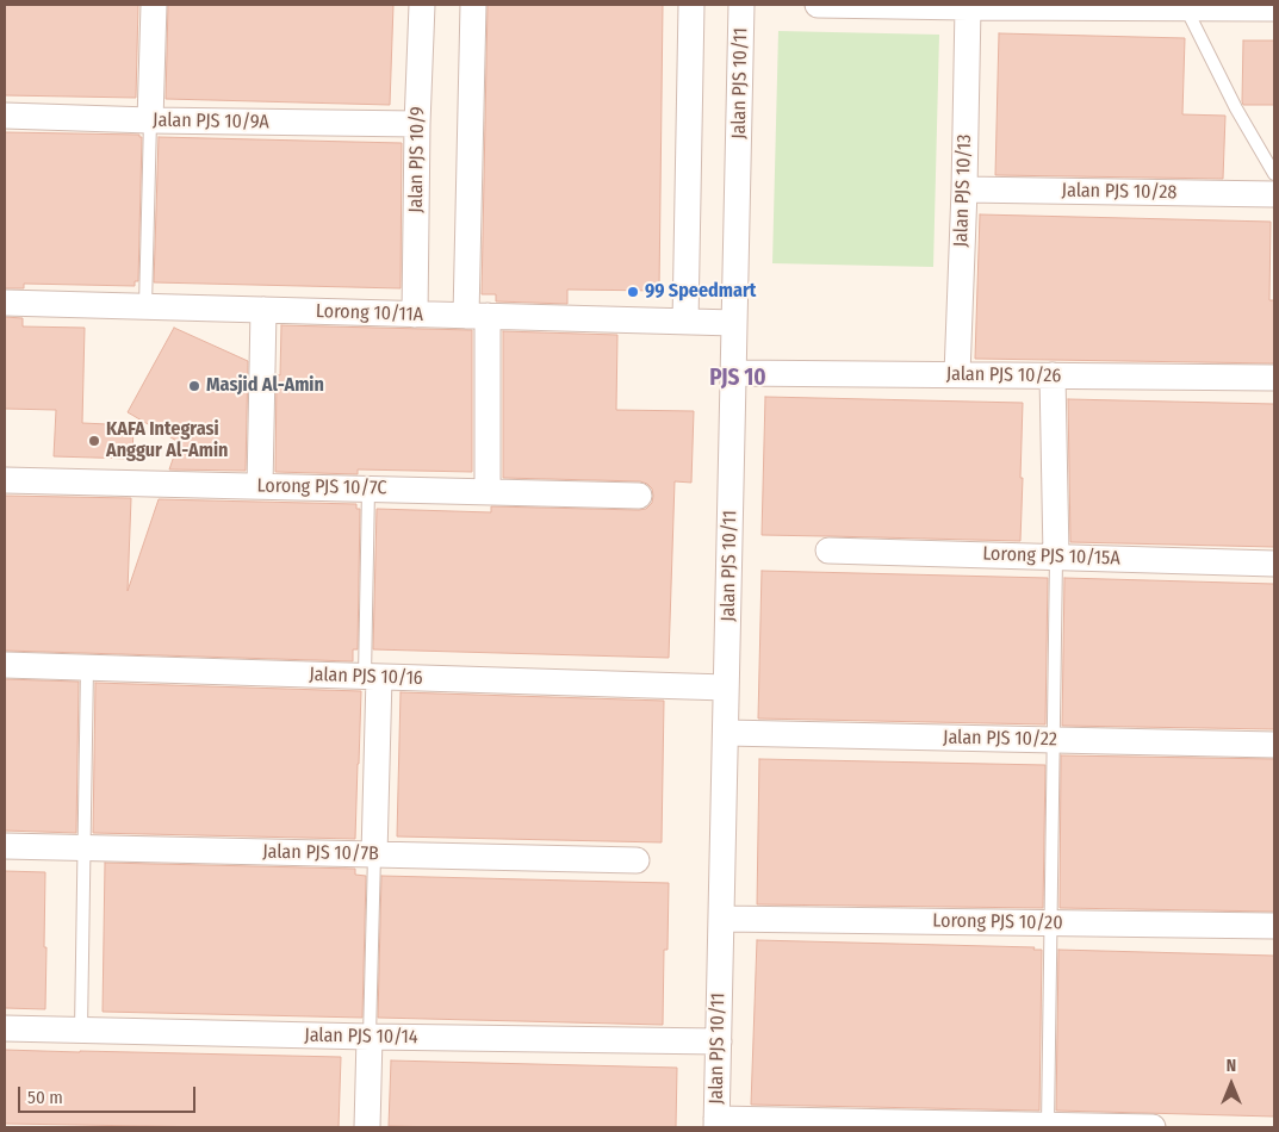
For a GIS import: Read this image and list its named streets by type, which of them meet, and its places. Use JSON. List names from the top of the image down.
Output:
{
  "streets": {
    "street": [
      "Jalan PJS 10/11",
      "Jalan PJS 10/9A",
      "Jalan PJS 10/9",
      "Jalan PJS 10/13",
      "Jalan PJS 10/28",
      "Lorong 10/11A",
      "Jalan PJS 10/26",
      "Lorong PJS 10/7C",
      "Lorong PJS 10/15A",
      "Jalan PJS 10/16",
      "Jalan PJS 10/22",
      "Jalan PJS 10/7B",
      "Lorong PJS 10/20",
      "Jalan PJS 10/14"
    ]
  },
  "crossings": [
    ["Jalan PJS 10/11", "Lorong 10/11A"],
    ["Jalan PJS 10/11", "Jalan PJS 10/26"],
    ["Jalan PJS 10/11", "Jalan PJS 10/16"],
    ["Jalan PJS 10/11", "Jalan PJS 10/22"],
    ["Jalan PJS 10/11", "Lorong PJS 10/20"],
    ["Jalan PJS 10/11", "Jalan PJS 10/14"],
    ["Jalan PJS 10/9A", "Jalan PJS 10/9"],
    ["Jalan PJS 10/9", "Lorong 10/11A"],
    ["Jalan PJS 10/13", "Jalan PJS 10/28"],
    ["Jalan PJS 10/13", "Jalan PJS 10/26"]
  ],
  "districts": ["PJS 10"],
  "places": ["99 Speedmart", "Masjid Al-Amin", "KAFA Integrasi Anggur Al-Amin"],
  "scale_bar": "50 m",
  "north": "top"
}
